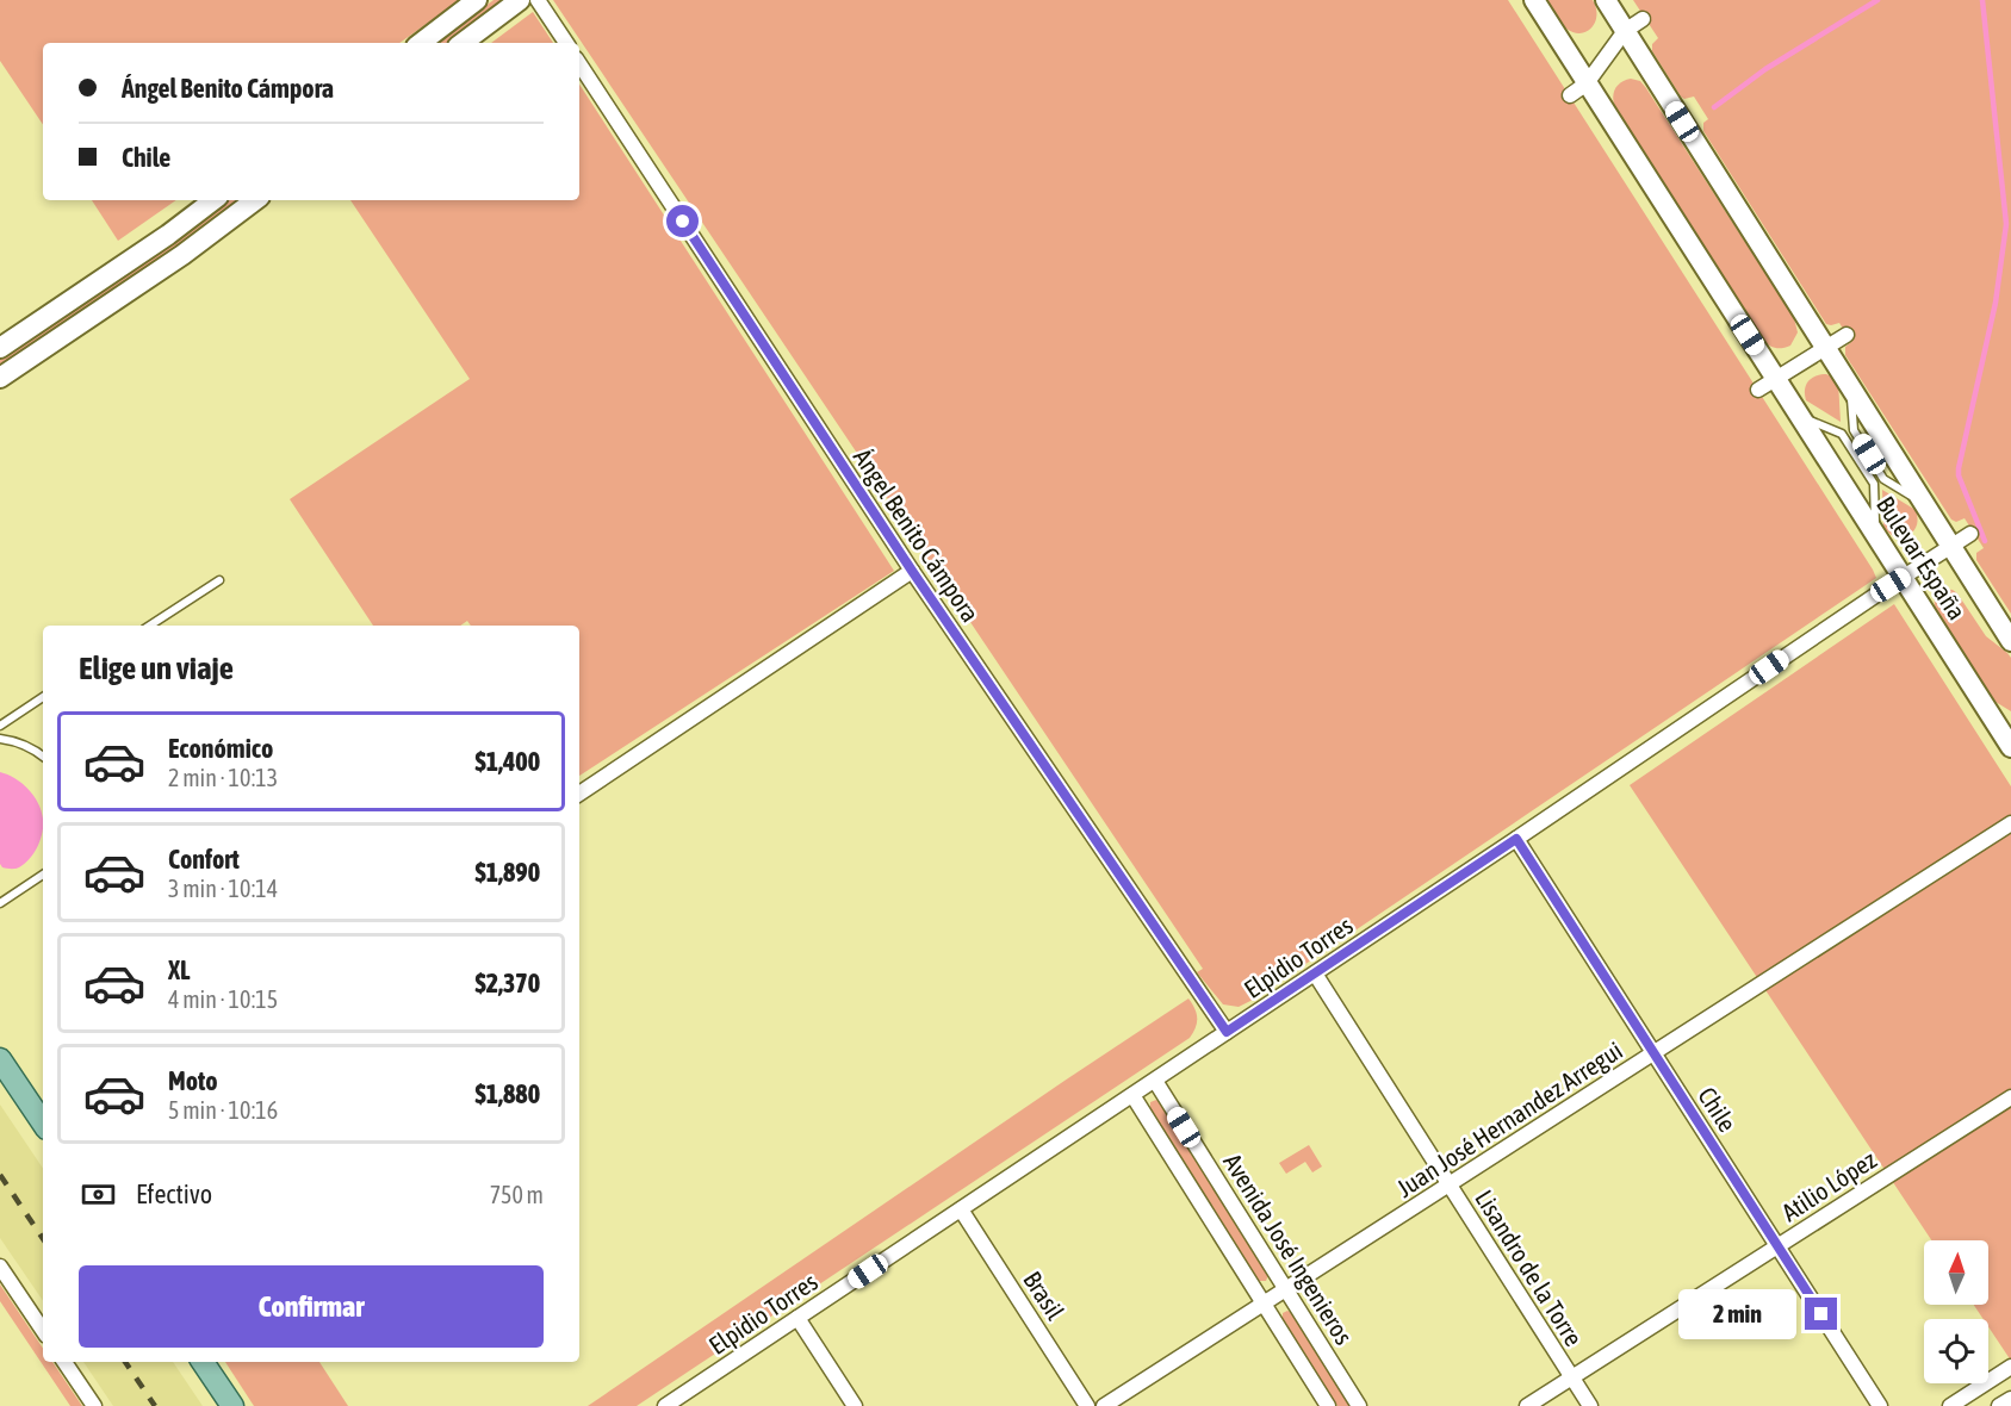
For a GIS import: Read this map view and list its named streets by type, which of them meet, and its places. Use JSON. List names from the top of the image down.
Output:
{
  "streets": {
    "main road": ["Bulevar España"],
    "street": [
      "Ángel Benito Cámpora",
      "Elpidio Torres",
      "Chile",
      "Juan José Hernandez Arregui",
      "Atilio López",
      "Avenida José Ingenieros",
      "Lisandro de la Torre",
      "Brasil"
    ]
  },
  "crossings": [
    ["Ángel Benito Cámpora", "Elpidio Torres"],
    ["Bulevar España", "Elpidio Torres"],
    ["Elpidio Torres", "Chile"],
    ["Elpidio Torres", "Avenida José Ingenieros"],
    ["Elpidio Torres", "Lisandro de la Torre"],
    ["Elpidio Torres", "Brasil"],
    ["Chile", "Juan José Hernandez Arregui"],
    ["Chile", "Atilio López"],
    ["Juan José Hernandez Arregui", "Avenida José Ingenieros"],
    ["Juan José Hernandez Arregui", "Lisandro de la Torre"],
    ["Atilio López", "Lisandro de la Torre"]
  ],
  "north": "top",
  "page": {
    "banner": ["Ángel Benito Cámpora", "Chile"],
    "heading": "Elige un viaje",
    "list": [
      {
        "name": "Económico",
        "note": "2 min · 10:13",
        "value": "$1,400"
      },
      {
        "name": "Confort",
        "note": "3 min · 10:14",
        "value": "$1,890"
      },
      {
        "name": "XL",
        "note": "4 min · 10:15",
        "value": "$2,370"
      },
      {
        "name": "Moto",
        "note": "5 min · 10:16",
        "value": "$1,880"
      }
    ],
    "pay": ["Efectivo", "750 m"],
    "buttons": "Confirmar",
    "bubble": "2 min"
  }
}
